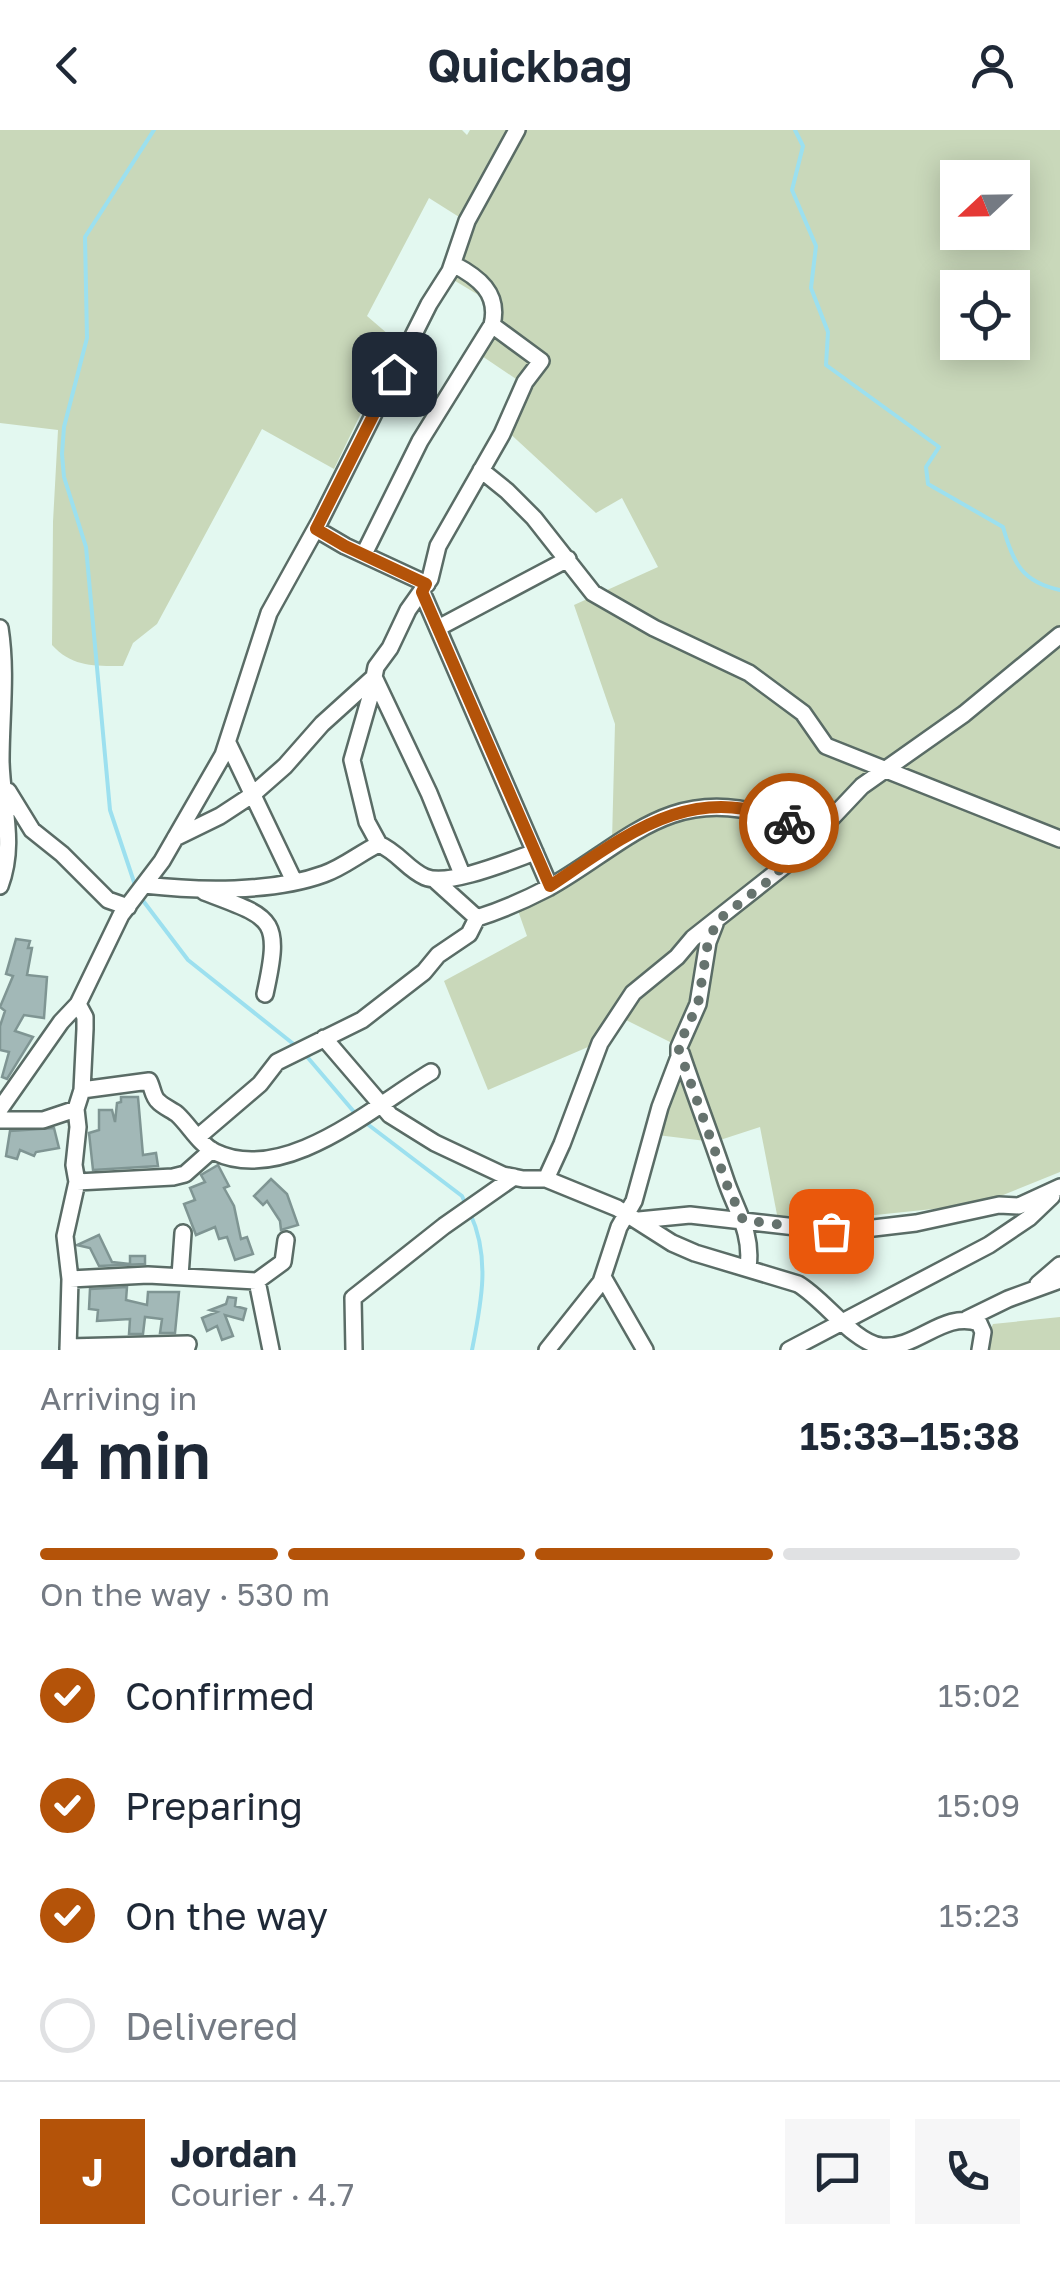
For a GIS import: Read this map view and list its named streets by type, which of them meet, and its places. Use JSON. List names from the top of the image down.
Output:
{
  "north": "left",
  "page": {
    "header": "Quickbag",
    "heading": ["4 min", "Arriving in", "15:33–15:38"],
    "panel": ["Jordan", "Courier · 4.7"],
    "bar": "On the way · 530 m",
    "list": [
      ["Confirmed", "15:02"],
      ["Preparing", "15:09"],
      ["On the way", "15:23"],
      "Delivered"
    ],
    "round": "J"
  }
}
